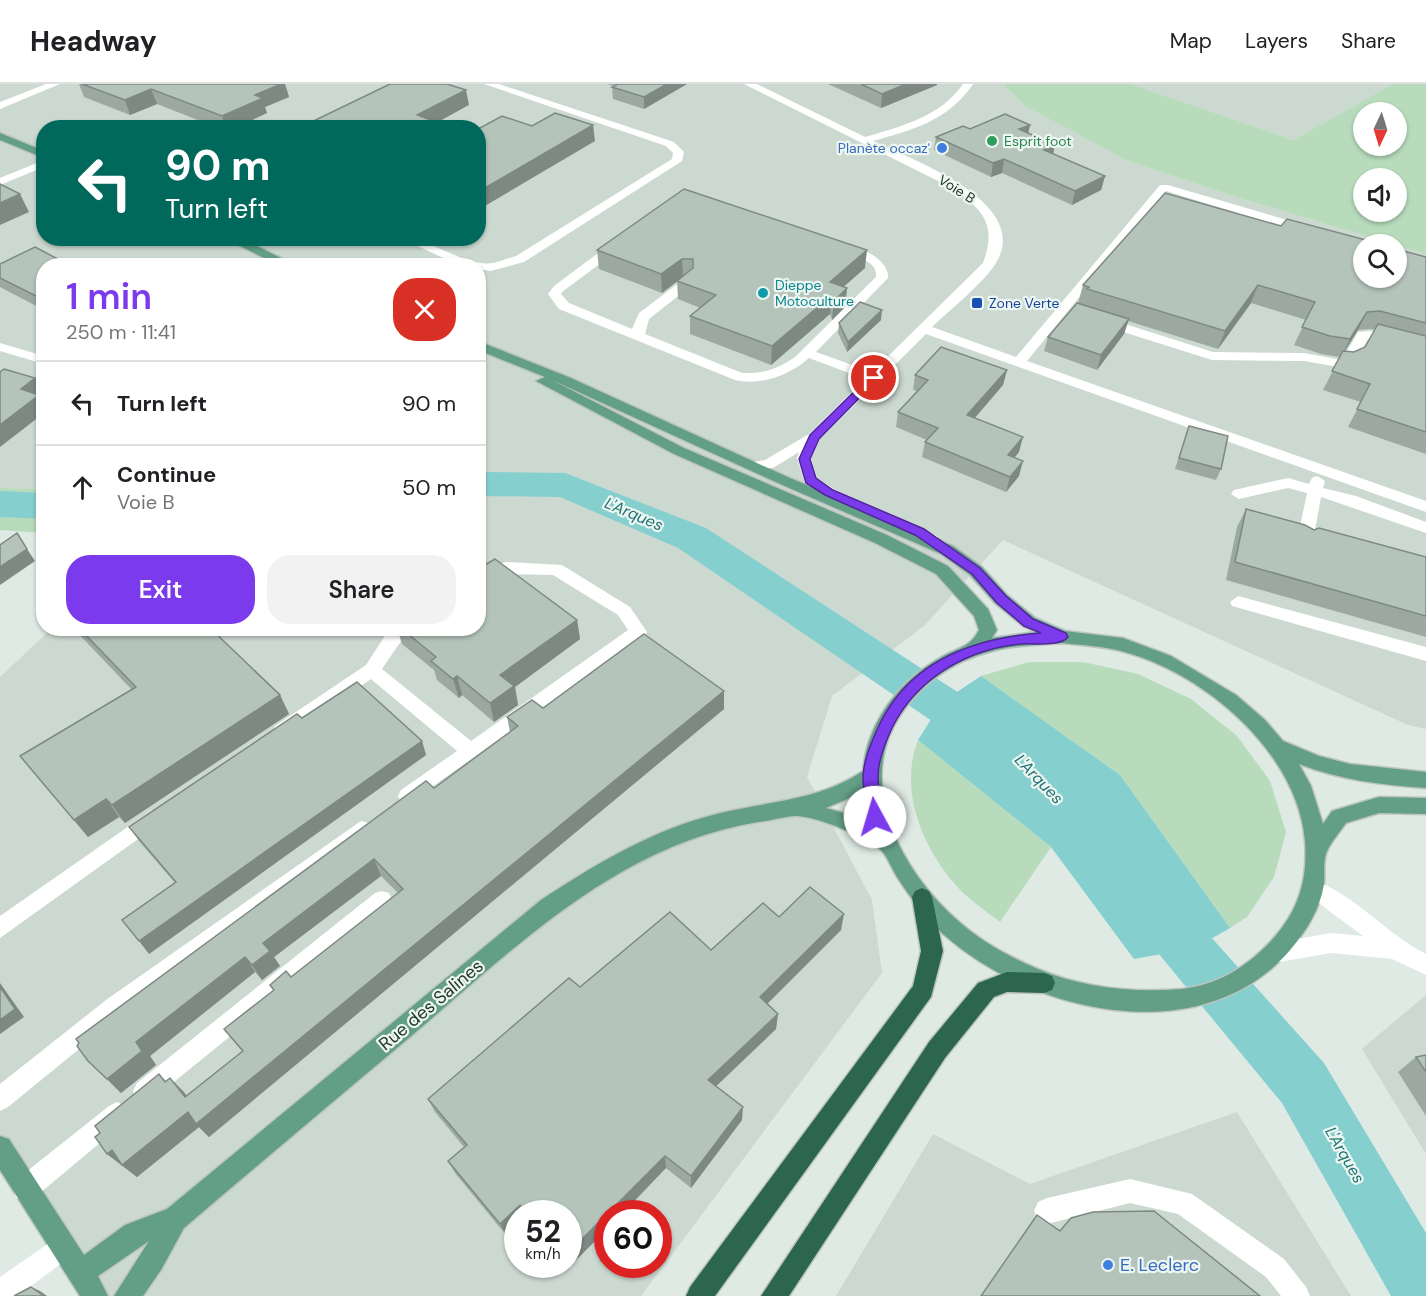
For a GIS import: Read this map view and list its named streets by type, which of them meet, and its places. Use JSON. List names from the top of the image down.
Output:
{
  "streets": {
    "main road": ["Rue des Salines"],
    "street": ["Voie B"]
  },
  "water": ["L'Arques"],
  "places": {
    "other": [
      "Esprit foot",
      "Planète occaz'",
      "Dieppe Motoculture",
      "E. Leclerc"
    ],
    "transit": ["Zone Verte"]
  },
  "north": "bottom",
  "page": {
    "header": "Headway",
    "nav": ["Map", "Layers", "Share"],
    "turn": ["90 m", "Turn left"],
    "heading": ["1 min", "250 m · 11:41"],
    "list": [
      {
        "name": "Turn left",
        "value": "90 m"
      },
      {
        "name": "Continue",
        "note": "Voie B",
        "value": "50 m"
      }
    ],
    "buttons": ["Exit", "Share"],
    "speed": "52 km/h",
    "limit": "60"
  }
}
